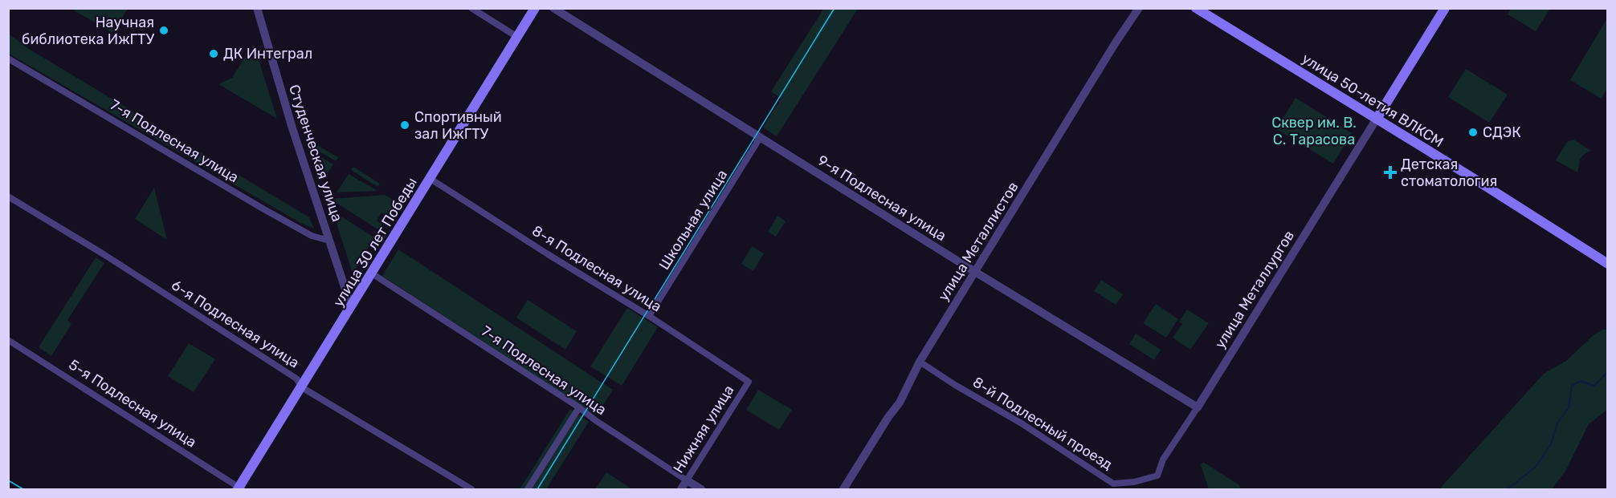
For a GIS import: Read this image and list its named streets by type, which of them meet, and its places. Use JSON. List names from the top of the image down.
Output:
{
  "streets": {
    "main road": ["улица 50-летия ВЛКСМ", "улица 30 лет Победы"],
    "street": [
      "7-я Подлесная улица",
      "Студенческая улица",
      "9-я Подлесная улица",
      "Школьная улица",
      "улица Металлистов",
      "8-я Подлесная улица",
      "улица Металлургов",
      "6-я Подлесная улица",
      "5-я Подлесная улица",
      "8-й Подлесный проезд",
      "Нижняя улица"
    ]
  },
  "crossings": [
    ["улица 50-летия ВЛКСМ", "улица Металлургов"],
    ["7-я Подлесная улица", "Студенческая улица"],
    ["7-я Подлесная улица", "улица 30 лет Победы"],
    ["7-я Подлесная улица", "Нижняя улица"],
    ["Студенческая улица", "улица 30 лет Победы"],
    ["9-я Подлесная улица", "Школьная улица"],
    ["9-я Подлесная улица", "улица Металлистов"],
    ["9-я Подлесная улица", "улица Металлургов"],
    ["Школьная улица", "8-я Подлесная улица"],
    ["улица Металлистов", "8-й Подлесный проезд"],
    ["улица 30 лет Победы", "8-я Подлесная улица"],
    ["улица 30 лет Победы", "6-я Подлесная улица"],
    ["улица 30 лет Победы", "5-я Подлесная улица"],
    ["8-я Подлесная улица", "Нижняя улица"],
    ["улица Металлургов", "8-й Подлесный проезд"]
  ],
  "parks": ["Сквер им. В. С. Тарасова"],
  "places": {
    "other": [
      "Научная библиотека ИжГТУ",
      "ДК Интеграл",
      "Спортивный зал ИжГТУ",
      "СДЭК"
    ],
    "health": ["Детская стоматология"]
  }
}
